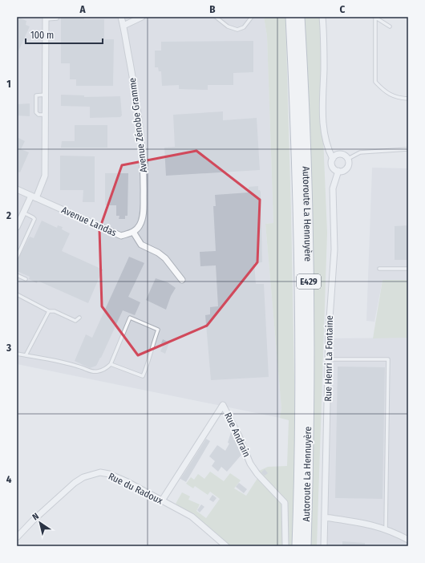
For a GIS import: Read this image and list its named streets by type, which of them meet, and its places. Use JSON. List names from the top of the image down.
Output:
{
  "streets": {
    "highway": ["Autoroute La Hennuyère", "E429"],
    "street": [
      "Avenue Zénobe Gramme",
      "Avenue Landas",
      "Rue Henri La Fontaine",
      "Rue Andrain",
      "Rue du Radoux"
    ]
  },
  "crossings": [
    ["Avenue Zénobe Gramme", "Avenue Landas"],
    ["Rue Andrain", "Rue du Radoux"]
  ],
  "scale_bar": "100 m",
  "north": "top left",
  "grid": {
    "columns": ["A", "B", "C"],
    "rows": [
      "1",
      "2",
      "3",
      "4"
    ]
  }
}
